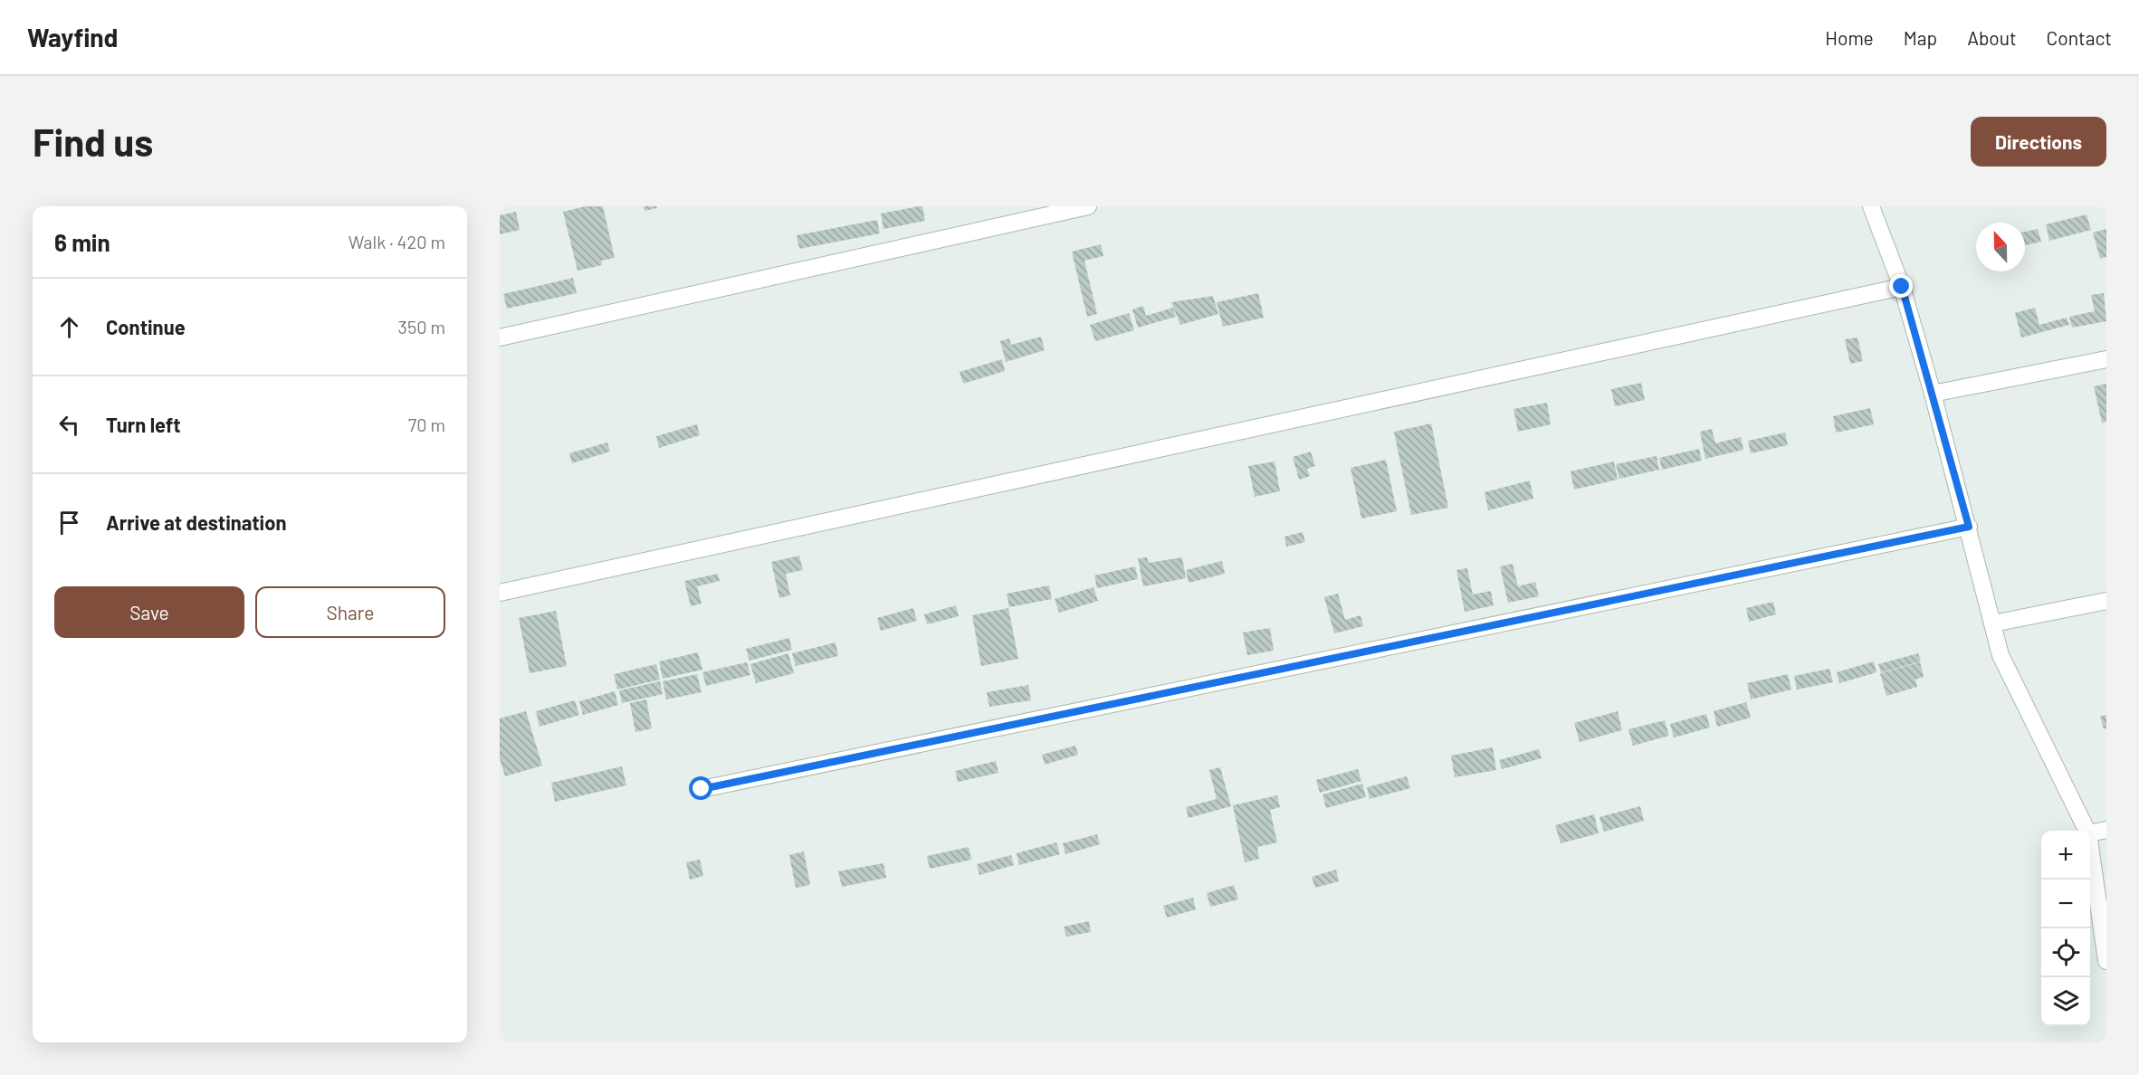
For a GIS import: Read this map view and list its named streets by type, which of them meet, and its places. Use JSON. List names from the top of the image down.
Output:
{
  "north": "top",
  "page": {
    "header": "Wayfind",
    "nav": [
      "Home",
      "Map",
      "About",
      "Contact"
    ],
    "buttons": [
      "Directions",
      ["Save", "Share"]
    ],
    "title": "Find us",
    "heading": ["6 min", "Walk · 420 m"],
    "list": [
      ["Continue", "350 m"],
      ["Turn left", "70 m"],
      "Arrive at destination"
    ],
    "map_buttons": ["+", "−"]
  }
}
